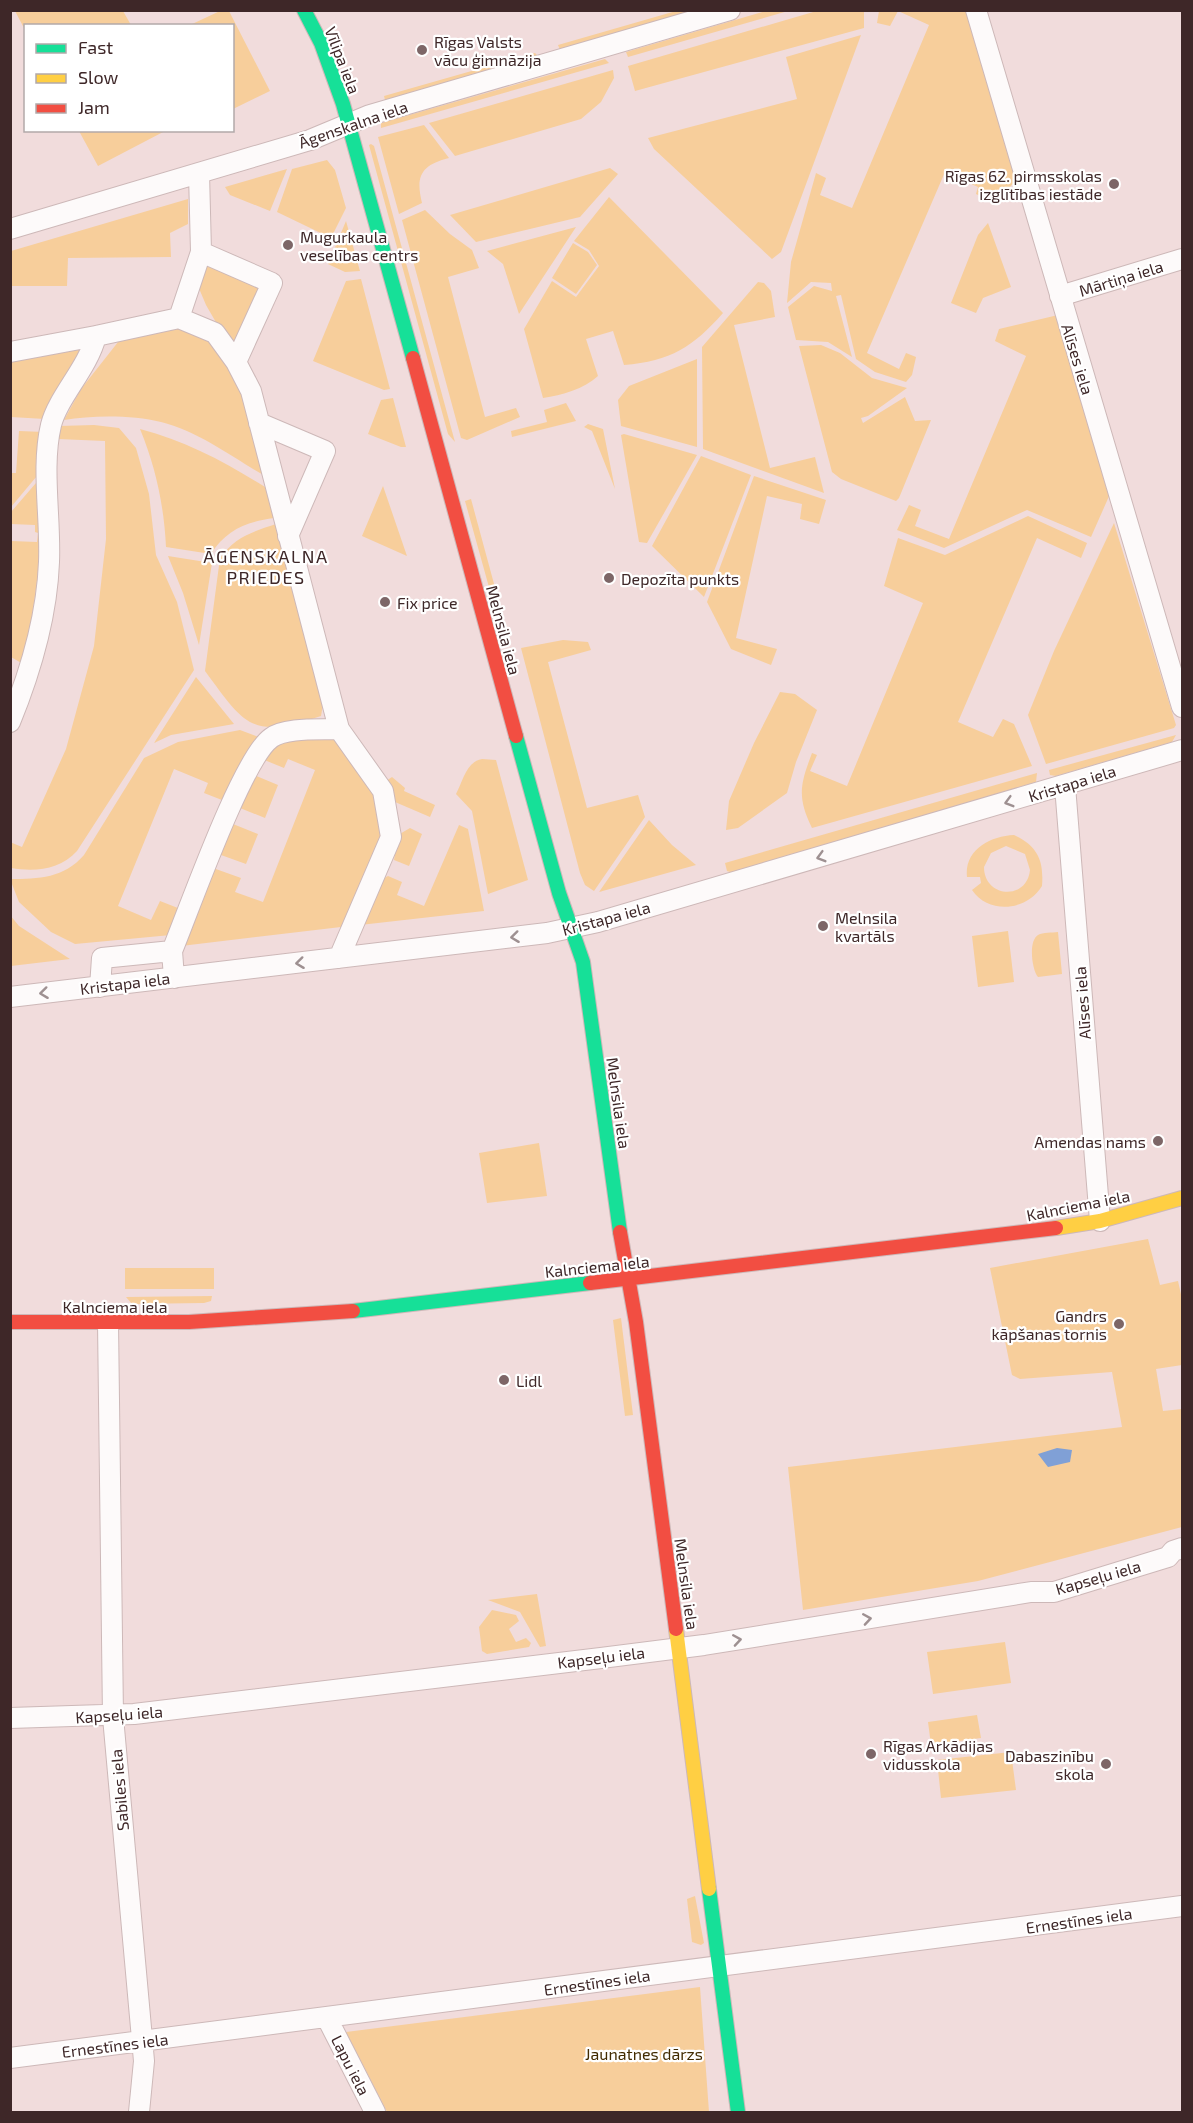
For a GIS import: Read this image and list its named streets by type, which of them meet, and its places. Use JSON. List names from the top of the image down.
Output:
{
  "streets": {
    "street": [
      "Vīlipa iela",
      "Āgenskalna iela",
      "Mārtiņa iela",
      "Alīses iela",
      "Melnsila iela",
      "Kristapa iela",
      "Kalnciema iela",
      "Kapseļu iela",
      "Sabiles iela",
      "Ernestīnes iela",
      "Lapu iela"
    ]
  },
  "crossings": [
    ["Vīlipa iela", "Āgenskalna iela"],
    ["Vīlipa iela", "Melnsila iela"],
    ["Āgenskalna iela", "Melnsila iela"],
    ["Mārtiņa iela", "Alīses iela"],
    ["Alīses iela", "Kristapa iela"],
    ["Alīses iela", "Kalnciema iela"],
    ["Melnsila iela", "Kristapa iela"],
    ["Melnsila iela", "Kalnciema iela"],
    ["Melnsila iela", "Kapseļu iela"],
    ["Melnsila iela", "Ernestīnes iela"],
    ["Kalnciema iela", "Sabiles iela"],
    ["Kapseļu iela", "Sabiles iela"],
    ["Sabiles iela", "Ernestīnes iela"],
    ["Ernestīnes iela", "Lapu iela"]
  ],
  "one_way": ["Kristapa iela", "Kapseļu iela"],
  "districts": ["ĀGENSKALNA PRIEDES"],
  "parks": ["Jaunatnes dārzs"],
  "places": [
    "Rīgas Valsts vācu ģimnāzija",
    "Rīgas 62. pirmsskolas izglītības iestāde",
    "Mugurkaula veselības centrs",
    "Depozīta punkts",
    "Fix price",
    "Melnsila kvartāls",
    "Amendas nams",
    "Gandrs kāpšanas tornis",
    "Lidl",
    "Rīgas Arkādijas vidusskola",
    "Dabaszinību skola"
  ],
  "legend": ["Fast", "Slow", "Jam"]
}
